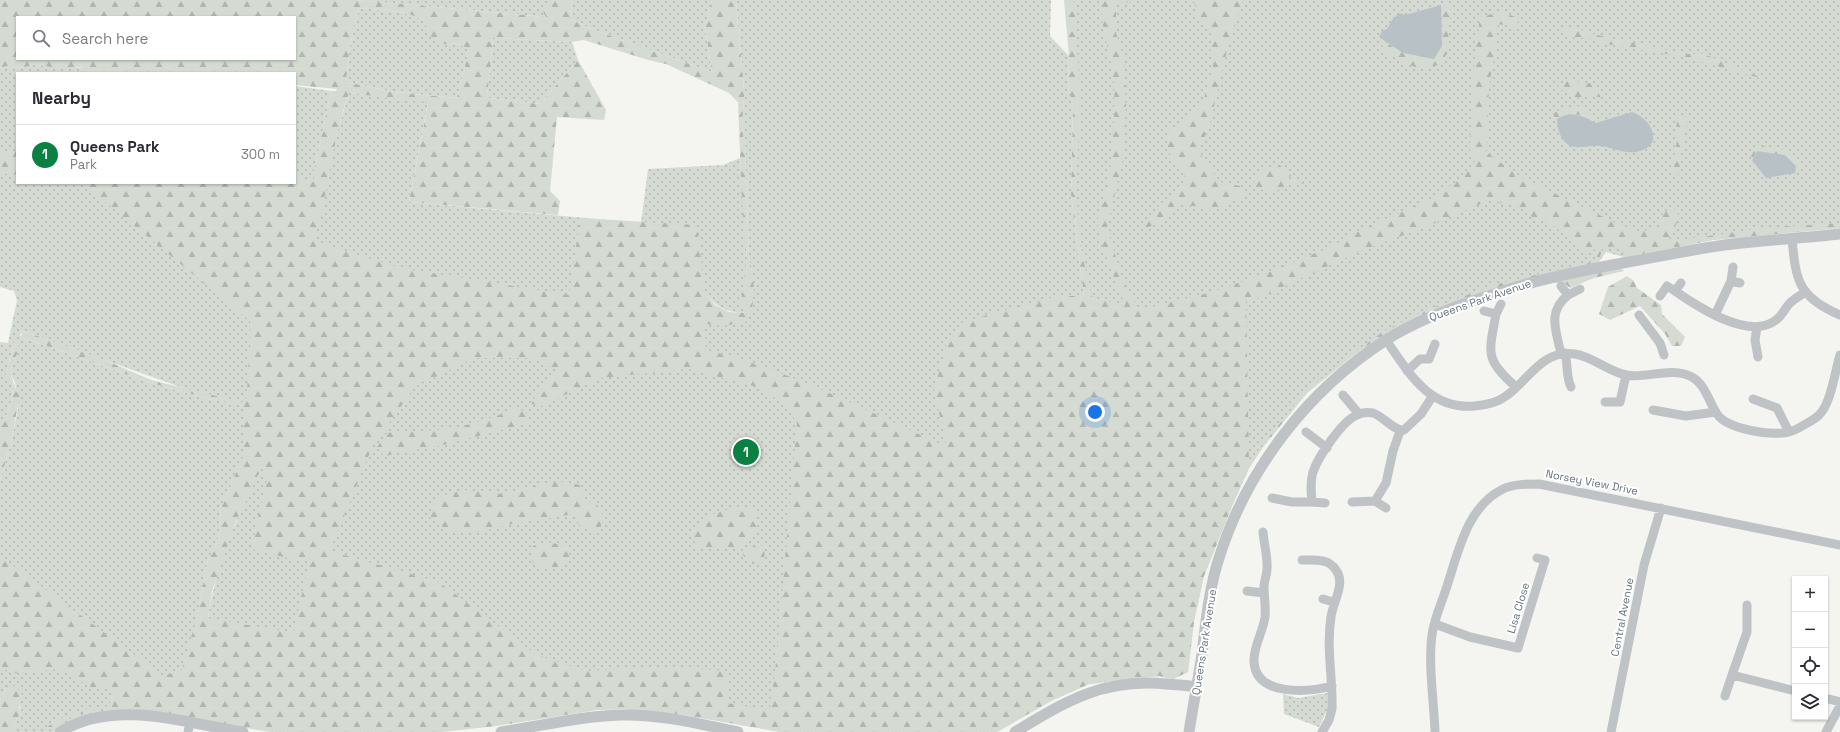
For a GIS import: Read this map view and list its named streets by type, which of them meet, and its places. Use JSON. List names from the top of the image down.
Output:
{
  "streets": {
    "street": [
      "Queens Park Avenue",
      "Norsey View Drive",
      "Lisa Close",
      "Central Avenue"
    ]
  },
  "crossings": [
    ["Norsey View Drive", "Lisa Close"],
    ["Norsey View Drive", "Central Avenue"]
  ],
  "page": {
    "search": "Search here",
    "heading": "Nearby",
    "list": [
      {
        "mark": "1",
        "name": "Queens Park",
        "note": "Park",
        "value": "300 m"
      }
    ],
    "pins": "1",
    "map_buttons": ["+", "−"]
  }
}
